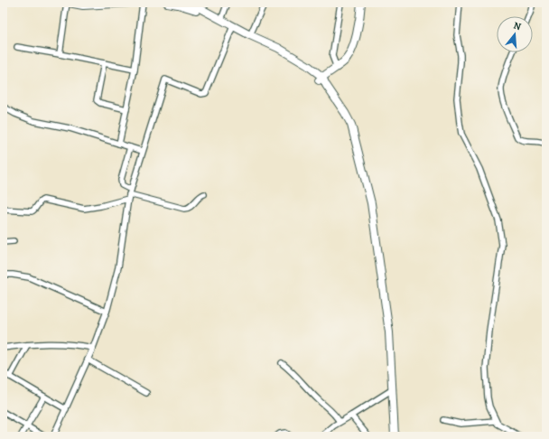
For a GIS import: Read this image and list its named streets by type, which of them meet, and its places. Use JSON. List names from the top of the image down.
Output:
{
  "north": "top"
}
